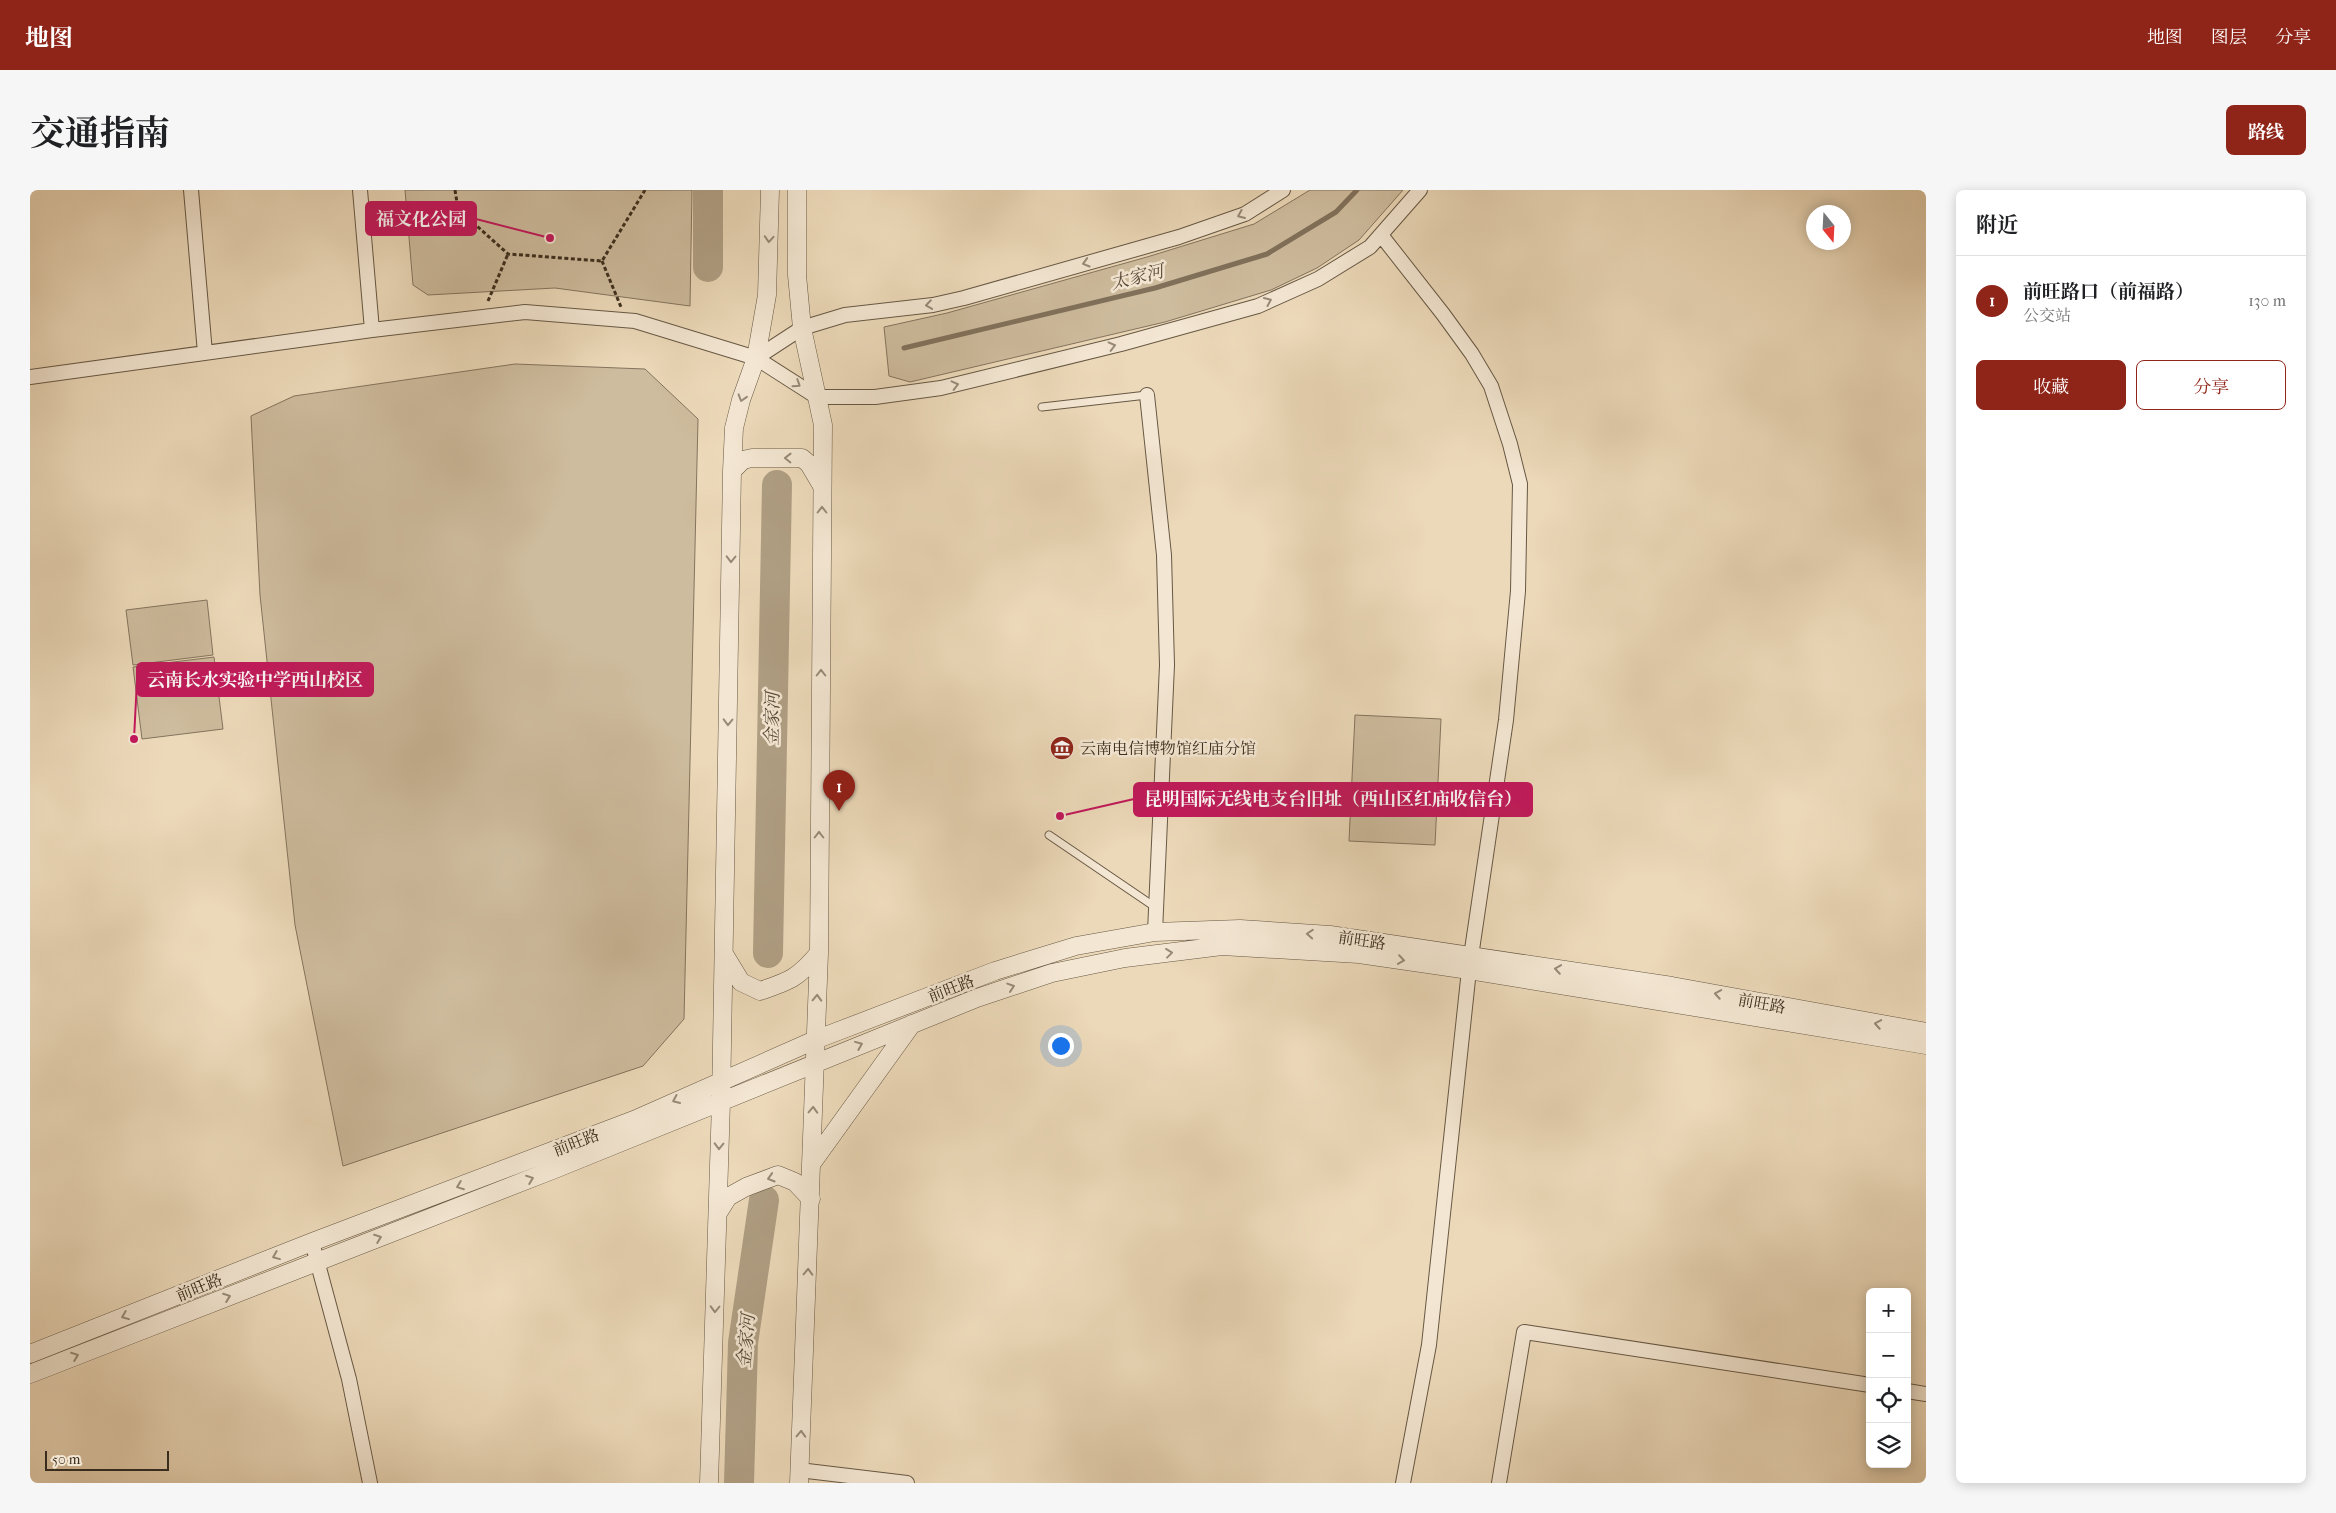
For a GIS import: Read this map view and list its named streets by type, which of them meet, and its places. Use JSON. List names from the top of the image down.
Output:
{
  "streets": {
    "street": ["前旺路"]
  },
  "water": ["太家河", "金家河"],
  "places": {
    "other": ["福文化公园", "云南长水实验中学西山校区", "昆明国际无线电支台旧址（西山区红庙收信台）"],
    "museum": ["云南电信博物馆红庙分馆"]
  },
  "scale_bar": "50 m",
  "north": "bottom",
  "page": {
    "header": "地图",
    "nav": ["地图", "图层", "分享"],
    "title": "交通指南",
    "buttons": [
      "路线",
      ["收藏", "分享"]
    ],
    "heading": "附近",
    "list": [
      {
        "mark": "1",
        "name": "前旺路口（前福路）",
        "note": "公交站",
        "value": "130 m"
      }
    ],
    "pins": "1",
    "map_buttons": ["+", "−"],
    "scale": "50 m"
  }
}
